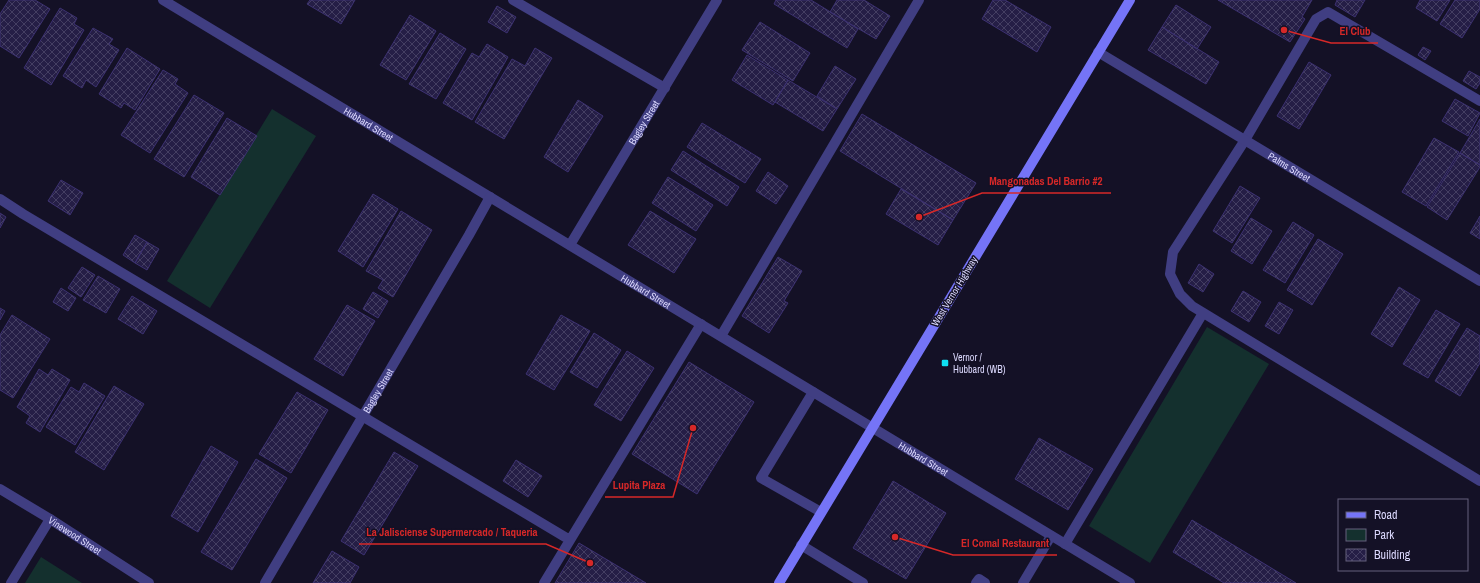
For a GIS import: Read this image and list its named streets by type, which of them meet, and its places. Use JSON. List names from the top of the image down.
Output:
{
  "streets": {
    "street": [
      "Bagley Street",
      "Hubbard Street",
      "Palms Street",
      "West Vernor Highway",
      "Vinewood Street"
    ]
  },
  "crossings": [
    ["Bagley Street", "Hubbard Street"],
    ["Hubbard Street", "West Vernor Highway"],
    ["Palms Street", "West Vernor Highway"]
  ],
  "places": {
    "other": [
      "El Club",
      "Mangonadas Del Barrio #2",
      "Lupita Plaza",
      "El Comal Restaurant",
      "La Jalisciense Supermercado / Taqueria"
    ],
    "transit": ["Vernor / Hubbard (WB)"]
  },
  "legend": ["Road", "Park", "Building"]
}
